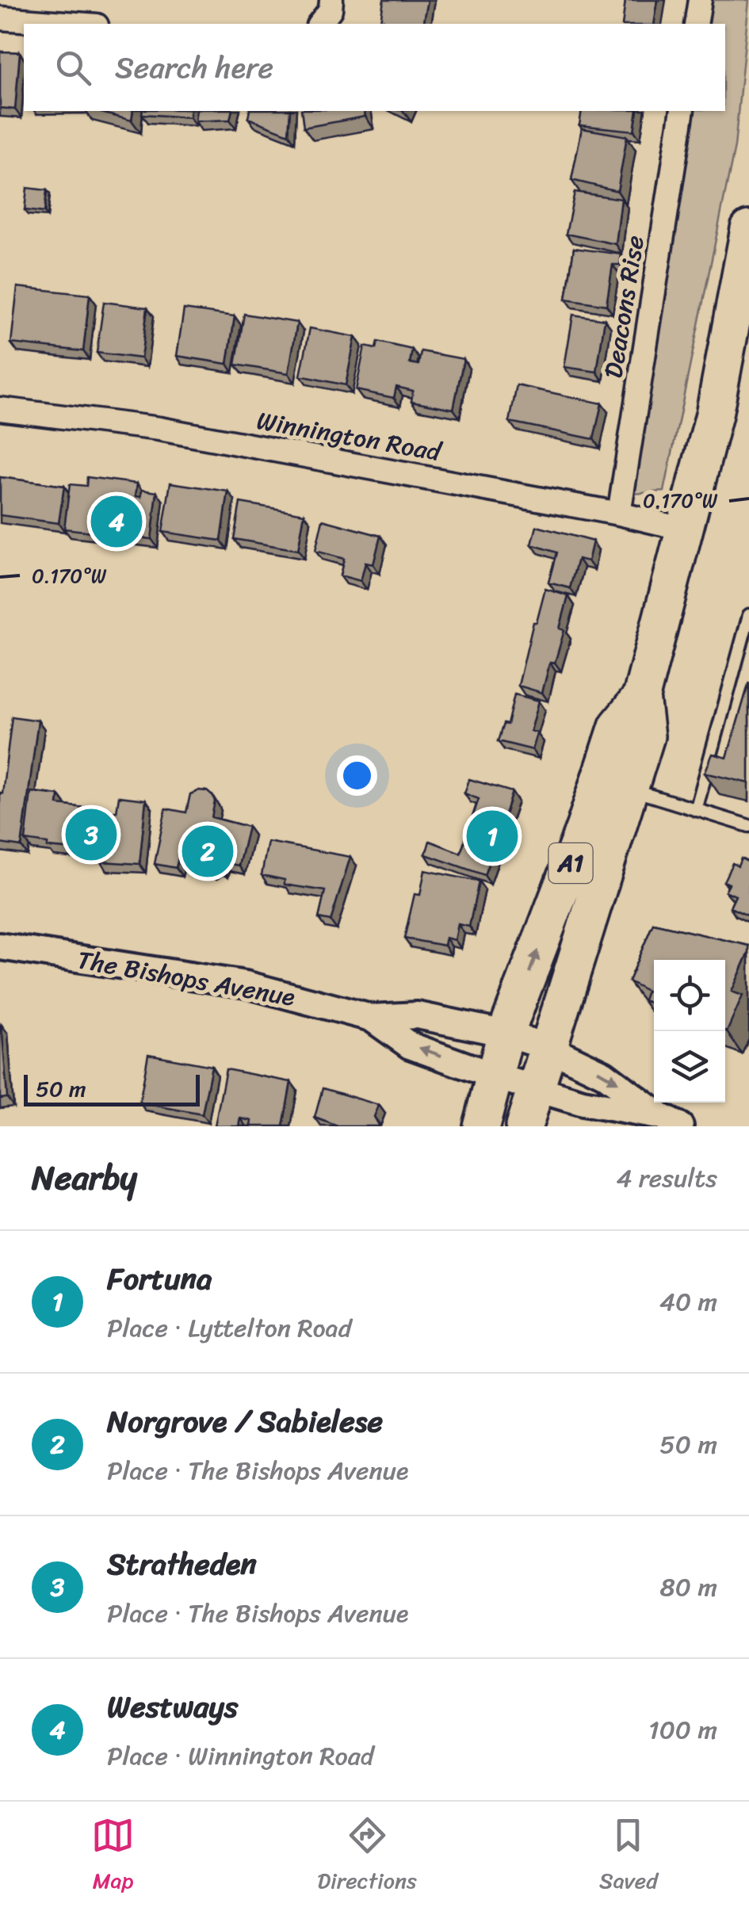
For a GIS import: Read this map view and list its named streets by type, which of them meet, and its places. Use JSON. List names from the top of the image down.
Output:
{
  "streets": {
    "highway": ["A1"],
    "street": ["Deacons Rise", "Winnington Road", "The Bishops Avenue"]
  },
  "crossings": [
    ["Deacons Rise", "Winnington Road"],
    ["Winnington Road", "A1"],
    ["A1", "The Bishops Avenue"]
  ],
  "scale_bar": "50 m",
  "page": {
    "search": "Search here",
    "pins": [
      "4",
      "3",
      "1",
      "2"
    ],
    "scale": "50 m",
    "heading": ["Nearby", "4 results"],
    "list": [
      {
        "mark": "1",
        "name": "Fortuna",
        "note": "Place · Lyttelton Road",
        "value": "40 m"
      },
      {
        "mark": "2",
        "name": "Norgrove / Sabielese",
        "note": "Place · The Bishops Avenue",
        "value": "50 m"
      },
      {
        "mark": "3",
        "name": "Stratheden",
        "note": "Place · The Bishops Avenue",
        "value": "80 m"
      },
      {
        "mark": "4",
        "name": "Westways",
        "note": "Place · Winnington Road",
        "value": "100 m"
      }
    ],
    "nav": ["Map", "Directions", "Saved"]
  },
  "coordinates": ["0.170°W"]
}
